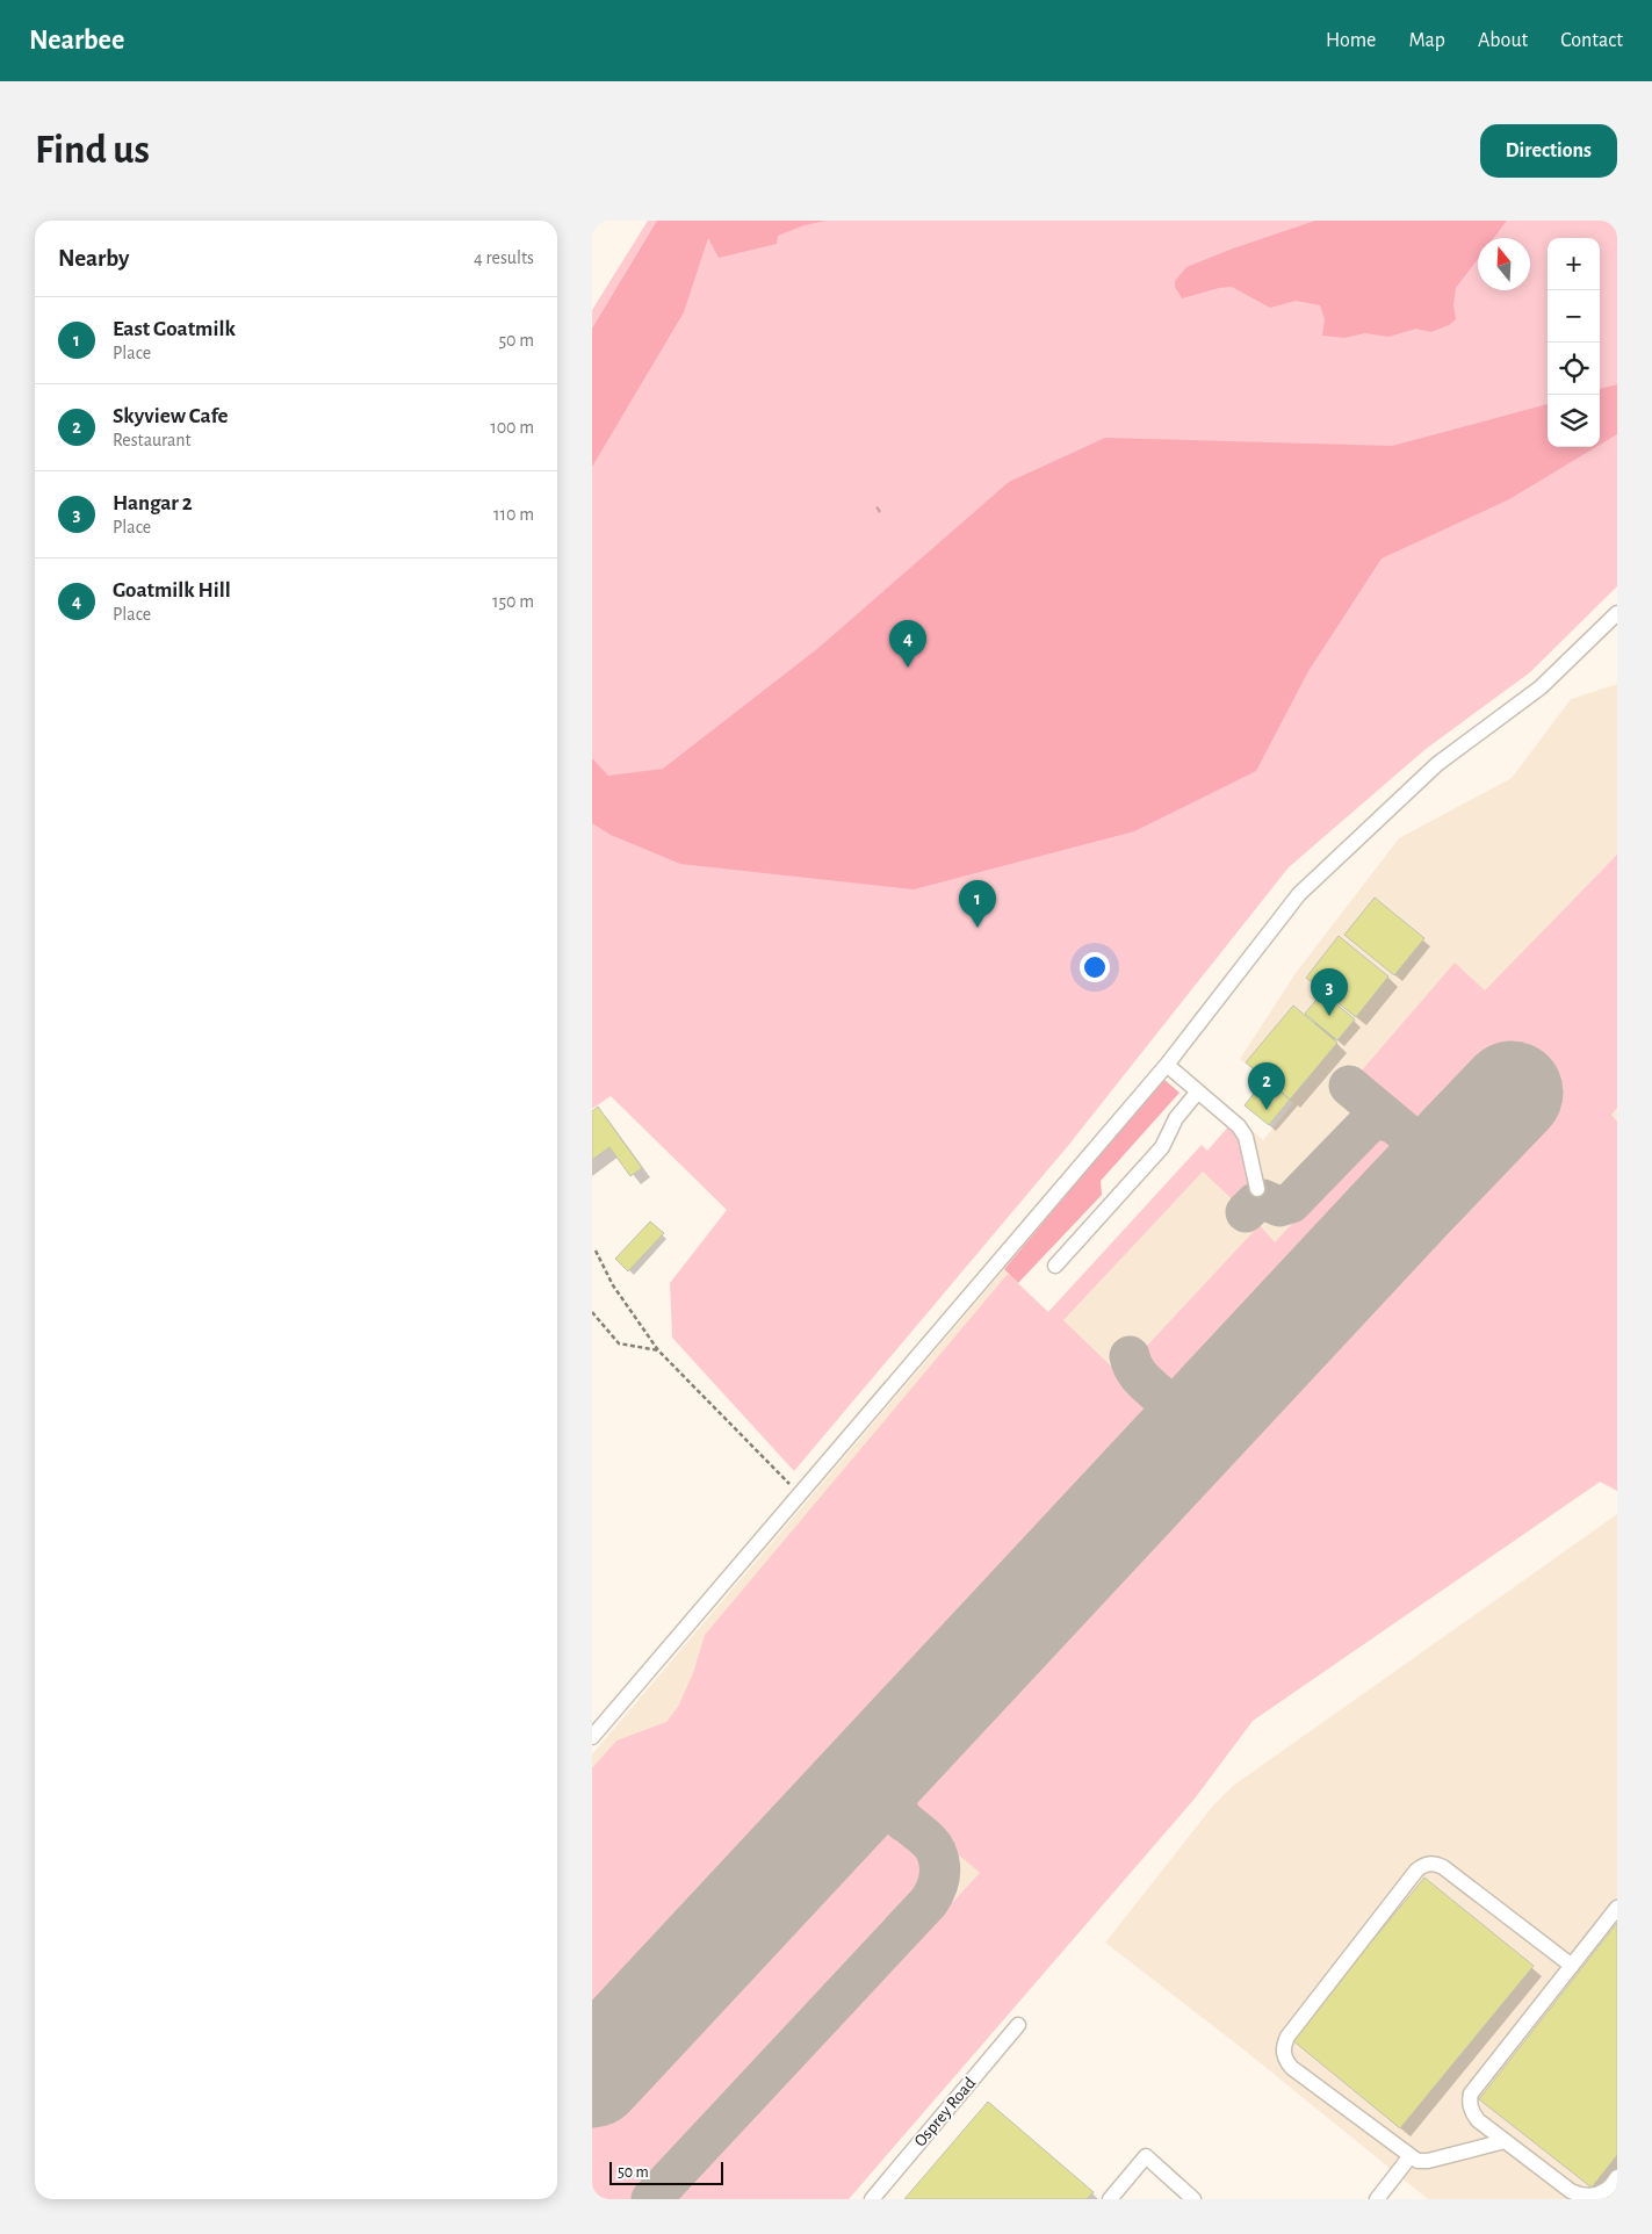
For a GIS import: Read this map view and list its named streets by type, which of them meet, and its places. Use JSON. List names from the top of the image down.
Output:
{
  "streets": {
    "street": ["Osprey Road"]
  },
  "scale_bar": "50 m",
  "north": "top",
  "page": {
    "header": "Nearbee",
    "nav": [
      "Home",
      "Map",
      "About",
      "Contact"
    ],
    "buttons": "Directions",
    "title": "Find us",
    "heading": ["Nearby", "4 results"],
    "map_buttons": ["+", "−"],
    "list": [
      {
        "mark": "1",
        "name": "East Goatmilk",
        "note": "Place",
        "value": "50 m"
      },
      {
        "mark": "2",
        "name": "Skyview Cafe",
        "note": "Restaurant",
        "value": "100 m"
      },
      {
        "mark": "3",
        "name": "Hangar 2",
        "note": "Place",
        "value": "110 m"
      },
      {
        "mark": "4",
        "name": "Goatmilk Hill",
        "note": "Place",
        "value": "150 m"
      }
    ],
    "pins": [
      "4",
      "1",
      "3",
      "2"
    ],
    "scale": "50 m"
  }
}
